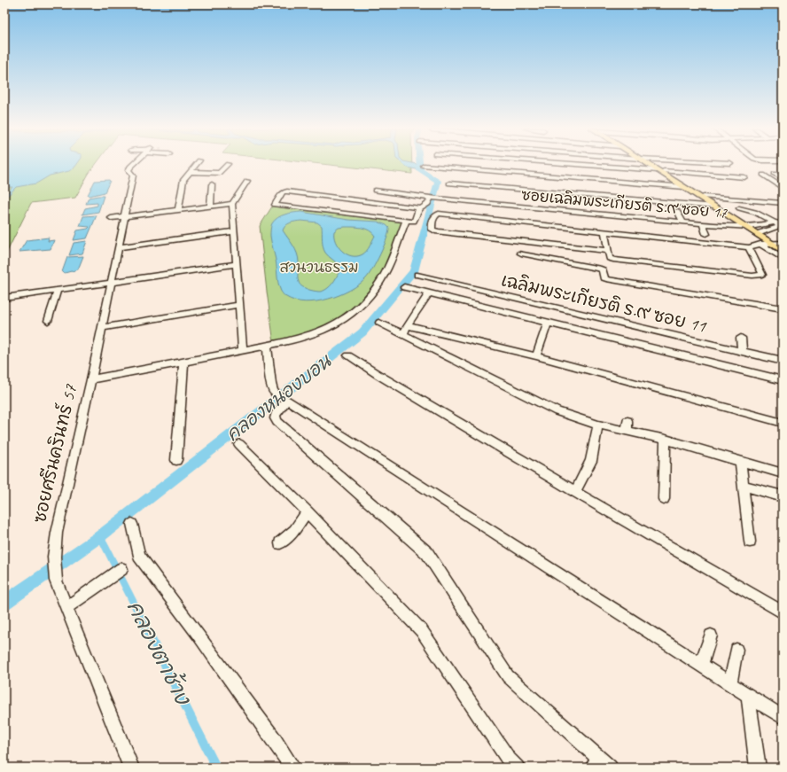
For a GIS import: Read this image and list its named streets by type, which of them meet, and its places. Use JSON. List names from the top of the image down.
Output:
{
  "streets": {
    "street": ["ซอยเฉลิมพระเกียรติ ร.๙ ซอย 17", "เฉลิมพระเกียรติ ร.๙ ซอย 11", "ซอยศรีนครินทร์ 57"]
  },
  "water": ["คลองหนองบอน", "คลองตาช้าง"],
  "parks": ["สวนวนธรรม"]
}
